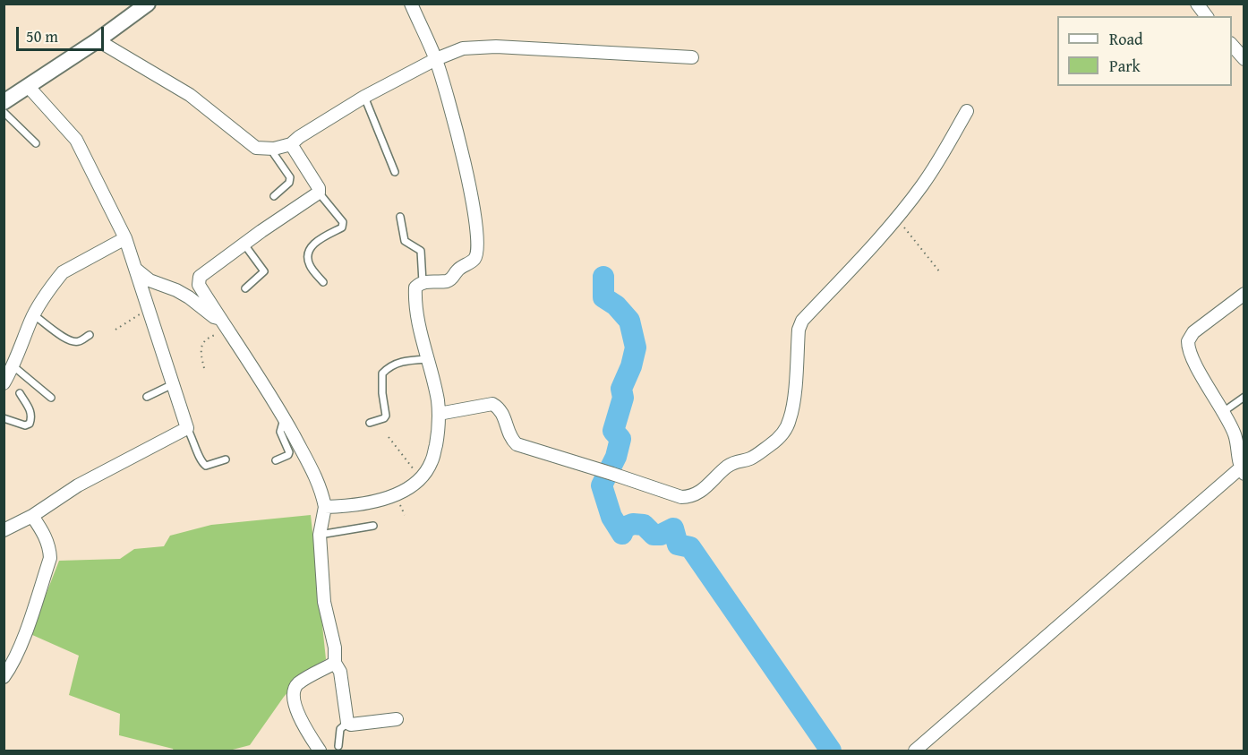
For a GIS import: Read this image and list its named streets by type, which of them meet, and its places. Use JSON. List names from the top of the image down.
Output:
{
  "legend": ["Road", "Park"],
  "scale_bar": "50 m"
}
